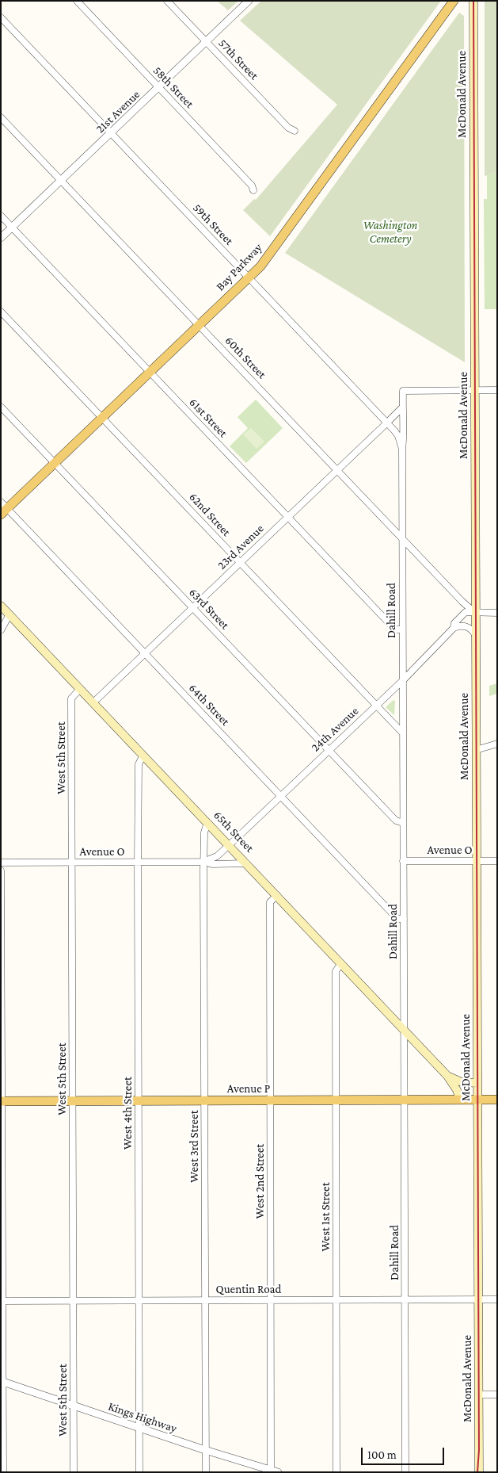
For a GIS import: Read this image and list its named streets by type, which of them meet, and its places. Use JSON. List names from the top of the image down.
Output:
{
  "streets": {
    "main road": [
      "McDonald Avenue",
      "Bay Parkway",
      "65th Street",
      "Avenue P"
    ],
    "street": [
      "57th Street",
      "58th Street",
      "21st Avenue",
      "59th Street",
      "60th Street",
      "61st Street",
      "62nd Street",
      "23rd Avenue",
      "63rd Street",
      "Dahill Road",
      "64th Street",
      "24th Avenue",
      "West 5th Street",
      "Avenue O",
      "West 4th Street",
      "West 3rd Street",
      "West 2nd Street",
      "West 1st Street",
      "Quentin Road",
      "Kings Highway"
    ]
  },
  "crossings": [
    ["57th Street", "21st Avenue"],
    ["58th Street", "21st Avenue"],
    ["McDonald Avenue", "60th Street"],
    ["McDonald Avenue", "Dahill Road"],
    ["McDonald Avenue", "24th Avenue"],
    ["McDonald Avenue", "65th Street"],
    ["McDonald Avenue", "Avenue O"],
    ["McDonald Avenue", "Avenue P"],
    ["McDonald Avenue", "Quentin Road"],
    ["21st Avenue", "59th Street"],
    ["21st Avenue", "60th Street"],
    ["21st Avenue", "61st Street"],
    ["59th Street", "Bay Parkway"],
    ["59th Street", "23rd Avenue"],
    ["59th Street", "Dahill Road"],
    ["Bay Parkway", "60th Street"],
    ["Bay Parkway", "61st Street"],
    ["Bay Parkway", "62nd Street"],
    ["Bay Parkway", "63rd Street"],
    ["Bay Parkway", "64th Street"],
    ["60th Street", "23rd Avenue"],
    ["60th Street", "Dahill Road"],
    ["60th Street", "24th Avenue"],
    ["61st Street", "23rd Avenue"],
    ["61st Street", "Dahill Road"],
    ["62nd Street", "23rd Avenue"],
    ["62nd Street", "Dahill Road"],
    ["62nd Street", "24th Avenue"],
    ["23rd Avenue", "63rd Street"],
    ["23rd Avenue", "Dahill Road"],
    ["23rd Avenue", "64th Street"],
    ["23rd Avenue", "65th Street"],
    ["63rd Street", "Dahill Road"],
    ["63rd Street", "24th Avenue"],
    ["Dahill Road", "64th Street"],
    ["Dahill Road", "24th Avenue"],
    ["Dahill Road", "65th Street"],
    ["Dahill Road", "Avenue O"],
    ["Dahill Road", "Avenue P"],
    ["Dahill Road", "Quentin Road"],
    ["64th Street", "24th Avenue"],
    ["24th Avenue", "65th Street"],
    ["24th Avenue", "Avenue O"],
    ["West 5th Street", "65th Street"],
    ["West 5th Street", "Avenue O"],
    ["West 5th Street", "Avenue P"],
    ["West 5th Street", "Quentin Road"],
    ["West 5th Street", "Kings Highway"],
    ["65th Street", "Avenue O"],
    ["65th Street", "Avenue P"],
    ["65th Street", "West 4th Street"],
    ["65th Street", "West 3rd Street"],
    ["65th Street", "West 2nd Street"],
    ["65th Street", "West 1st Street"],
    ["Avenue O", "West 4th Street"],
    ["Avenue O", "West 3rd Street"],
    ["Avenue P", "West 4th Street"],
    ["Avenue P", "West 3rd Street"],
    ["Avenue P", "West 2nd Street"],
    ["Avenue P", "West 1st Street"],
    ["West 4th Street", "Quentin Road"],
    ["West 4th Street", "Kings Highway"],
    ["West 3rd Street", "Quentin Road"],
    ["West 3rd Street", "Kings Highway"],
    ["West 2nd Street", "Quentin Road"],
    ["West 2nd Street", "Kings Highway"],
    ["West 1st Street", "Quentin Road"]
  ],
  "parks": ["Washington Cemetery"],
  "scale_bar": "100 m"
}
